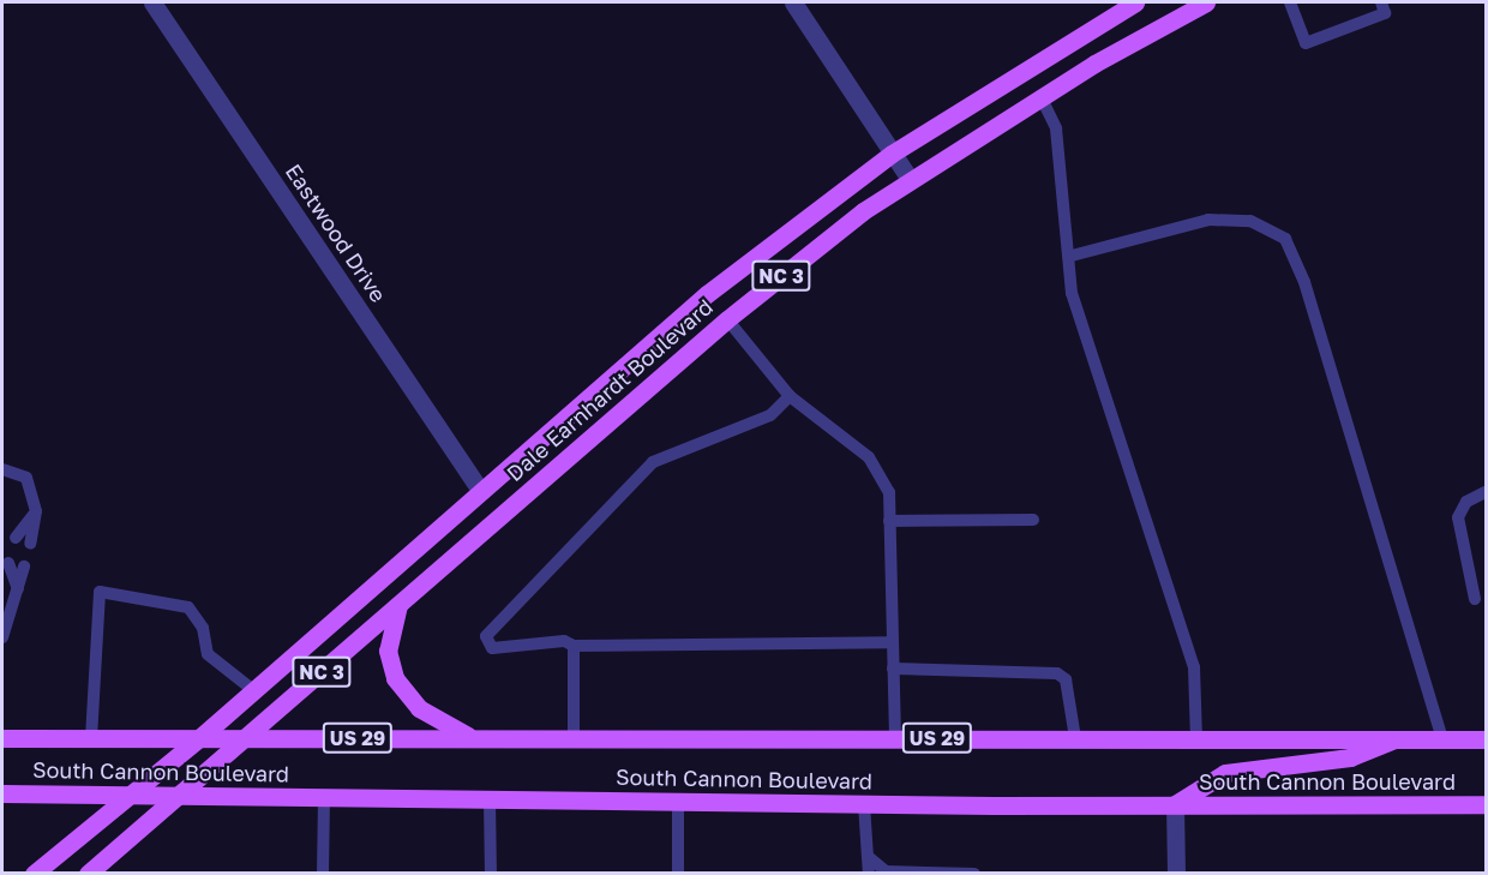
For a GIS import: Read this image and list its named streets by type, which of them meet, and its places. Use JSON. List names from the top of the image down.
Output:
{
  "streets": {
    "main road": [
      "NC 3",
      "Dale Earnhardt Boulevard",
      "US 29",
      "South Cannon Boulevard"
    ],
    "street": ["Eastwood Drive"]
  },
  "crossings": [
    ["Eastwood Drive", "Dale Earnhardt Boulevard"],
    ["Dale Earnhardt Boulevard", "South Cannon Boulevard"],
    ["US 29", "South Cannon Boulevard"]
  ]
}
